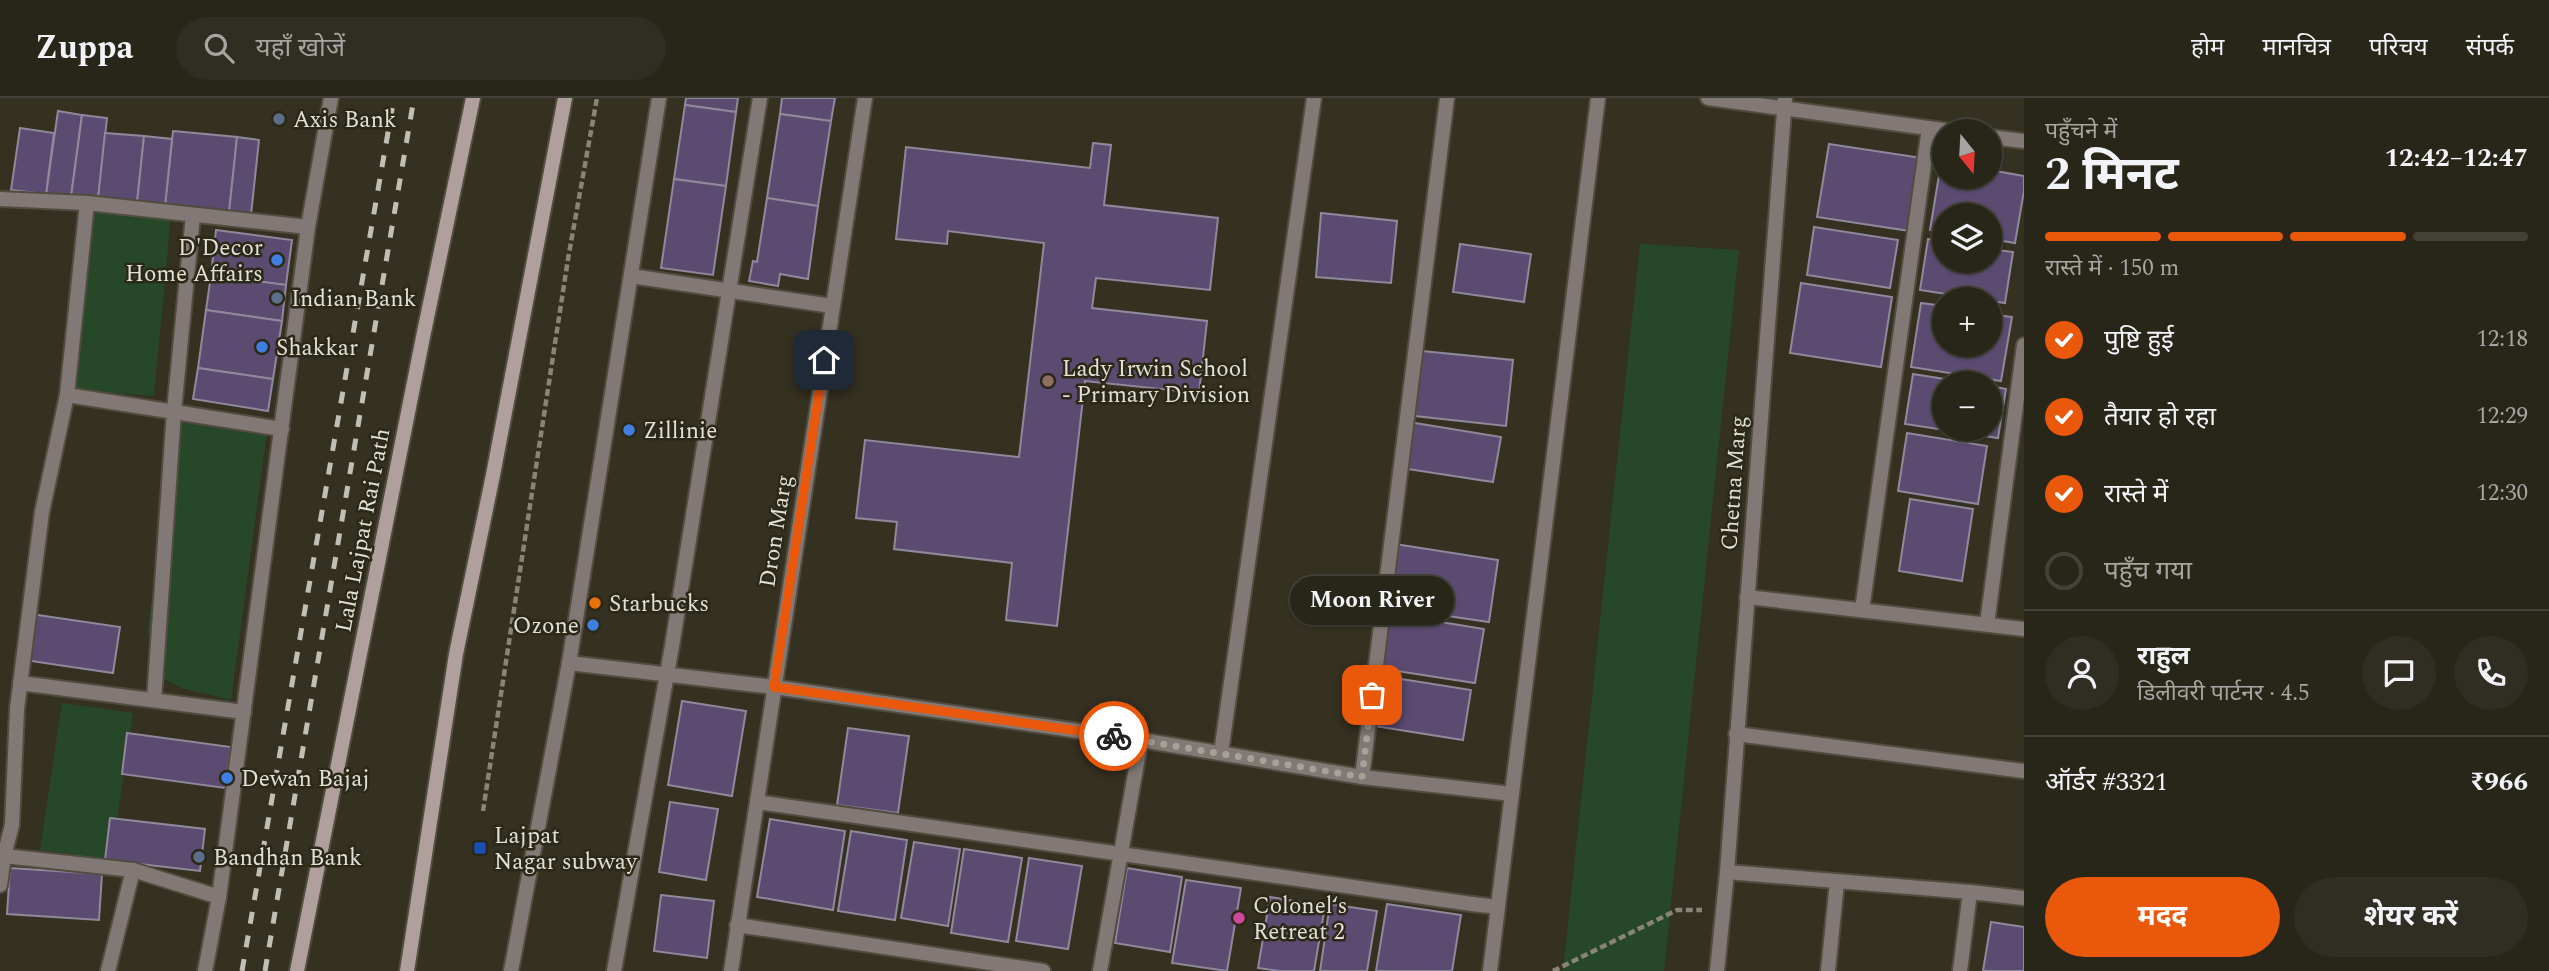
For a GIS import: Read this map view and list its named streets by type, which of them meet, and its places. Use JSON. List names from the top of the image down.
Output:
{
  "streets": {
    "main road": ["Lala Lajpat Rai Path"],
    "street": ["Chetna Marg", "Dron Marg"]
  },
  "places": {
    "other": [
      "Axis Bank",
      "D'Decor Home Affairs",
      "Indian Bank",
      "Shakkar",
      "Lady Irwin School - Primary Division",
      "Zillinie",
      "Starbucks",
      "Ozone",
      "Moon River",
      "Dewan Bajaj",
      "Bandhan Bank",
      "Colonel‘s Retreat 2"
    ],
    "transit": ["Lajpat Nagar subway"]
  },
  "north": "bottom",
  "page": {
    "header": "Zuppa",
    "search": "यहाँ खोजें",
    "nav": [
      "होम",
      "मानचित्र",
      "परिचय",
      "संपर्क"
    ],
    "heading": ["2 मिनट", "पहुँचने में", "12:42–12:47"],
    "panel": [
      "राहुल",
      "डिलीवरी पार्टनर · 4.5",
      "ऑर्डर #3321",
      "₹966"
    ],
    "map_buttons": ["+", "−"],
    "bar": "रास्ते में · 150 m",
    "list": [
      ["पुष्टि हुई", "12:18"],
      ["तैयार हो रहा", "12:29"],
      ["रास्ते में", "12:30"],
      "पहुँच गया"
    ],
    "bubble": "Moon River",
    "buttons": ["मदद", "शेयर करें"]
  }
}
